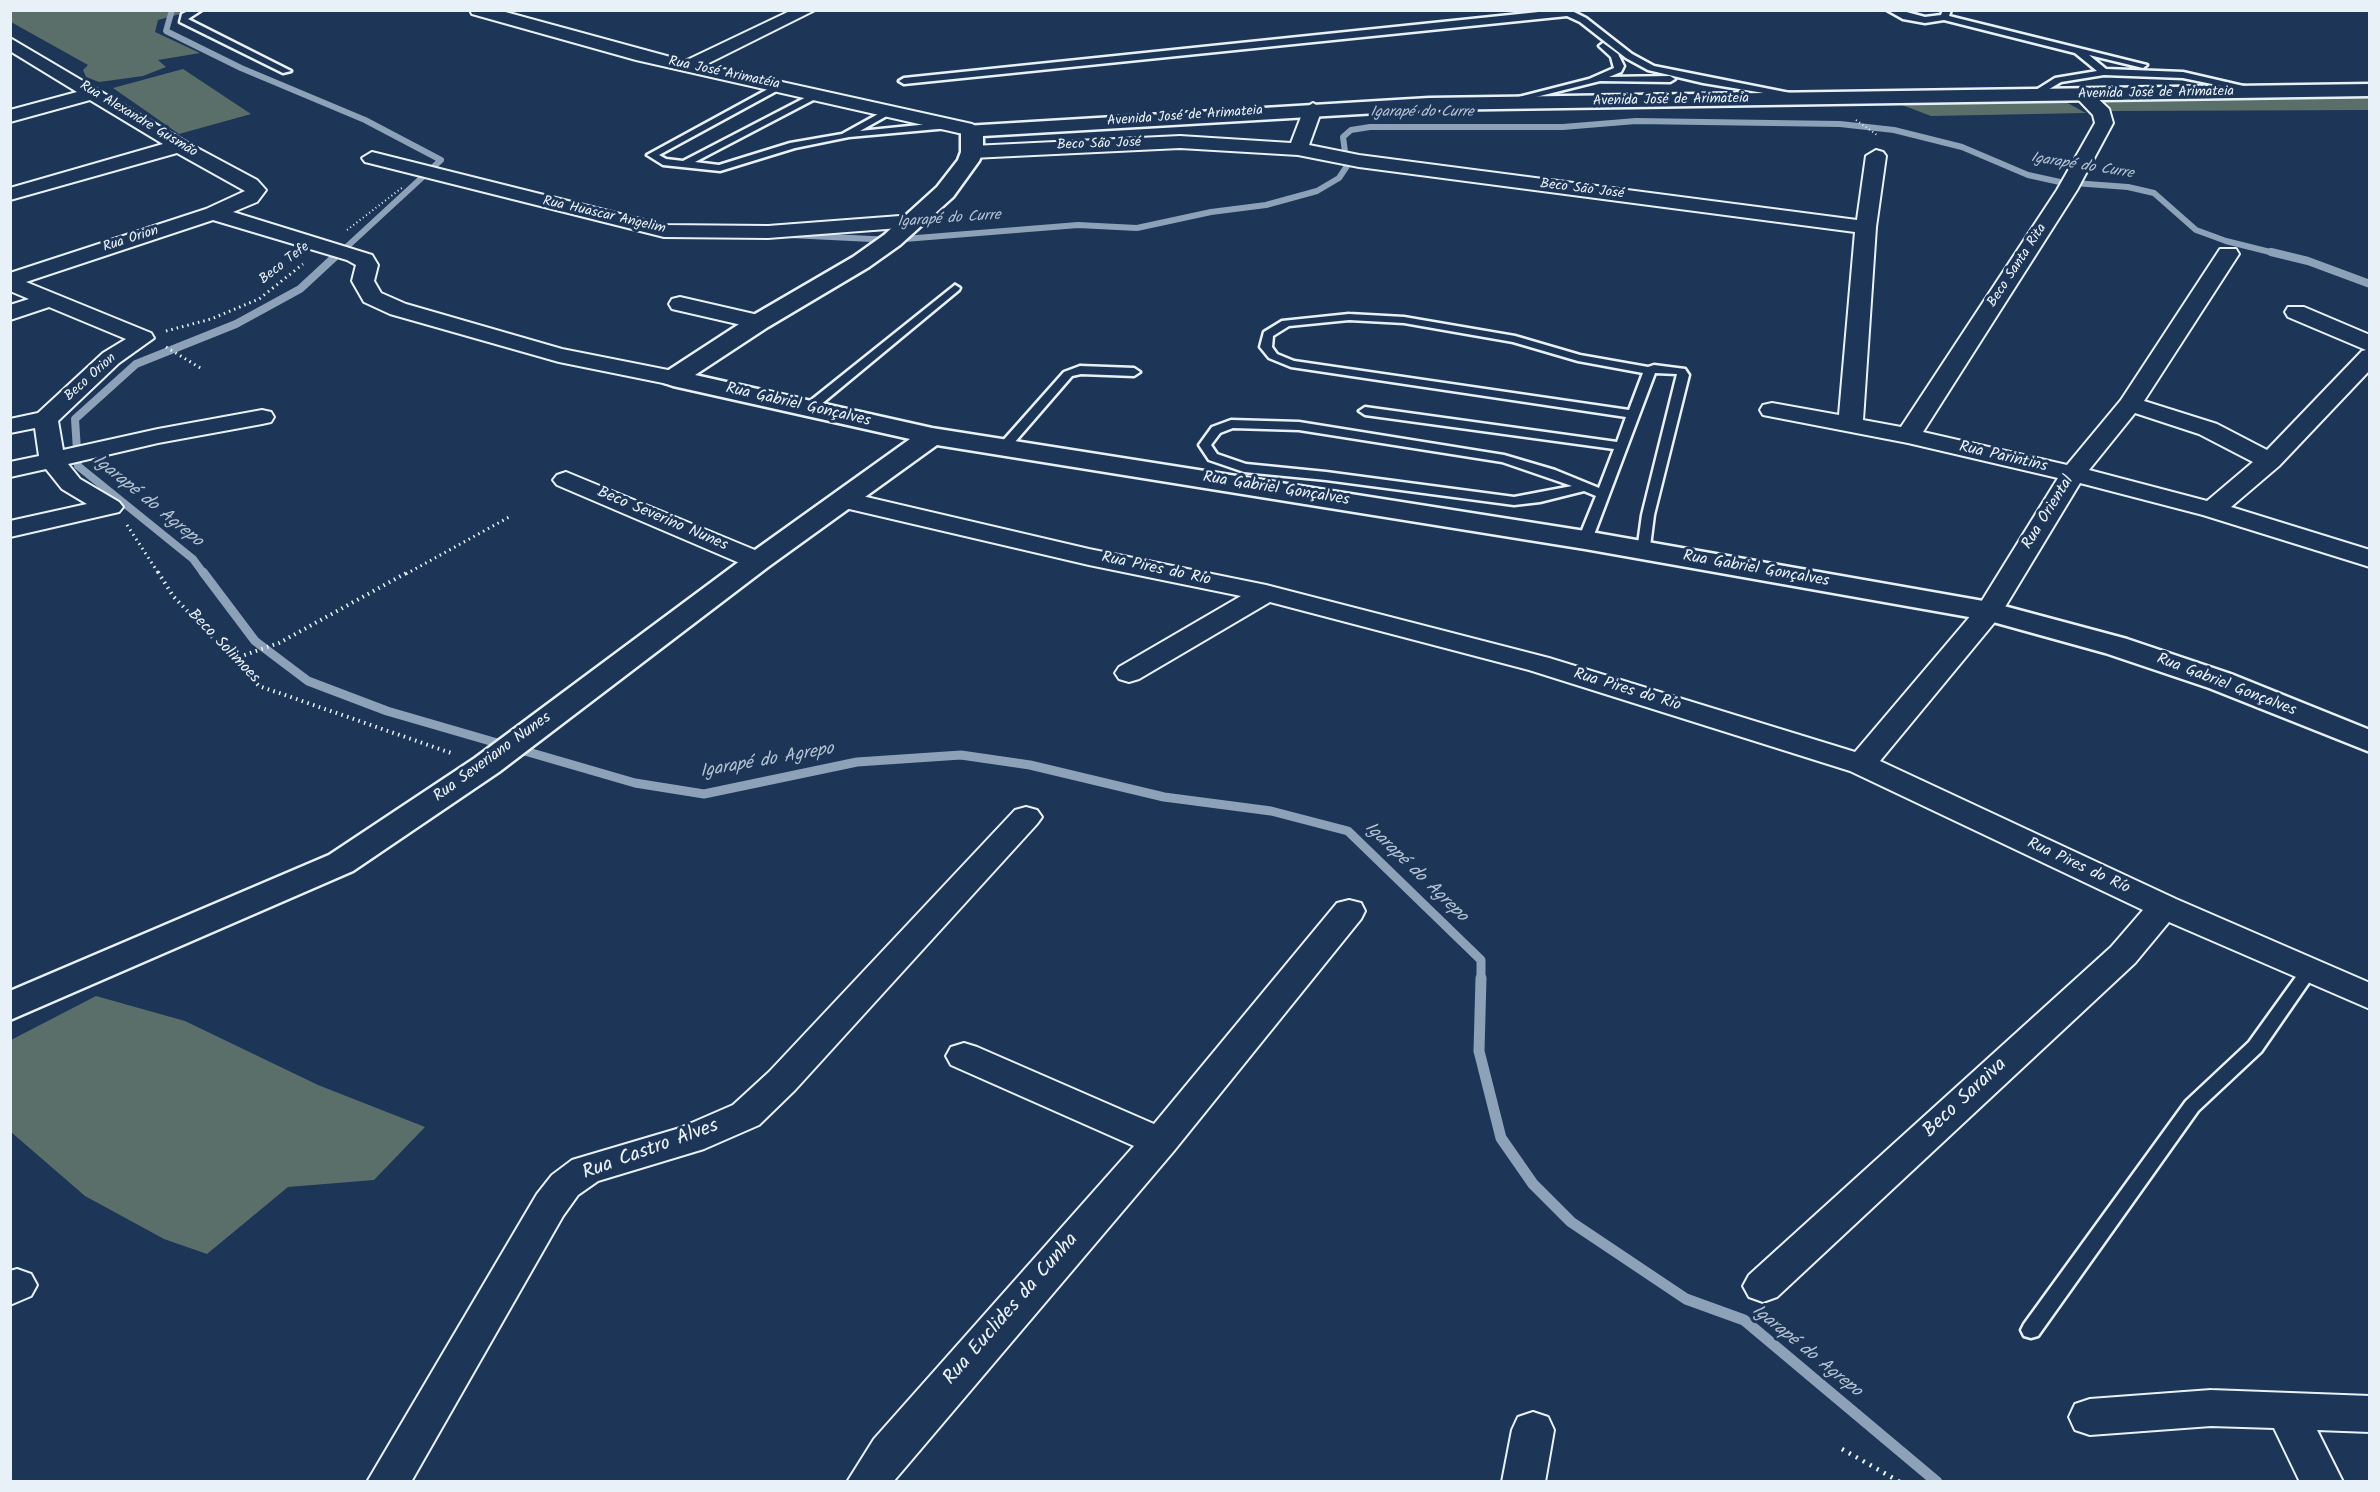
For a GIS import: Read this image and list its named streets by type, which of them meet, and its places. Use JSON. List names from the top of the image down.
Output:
{
  "streets": {
    "street": [
      "Rua José Arimatéia",
      "Avenida José de Arimateia",
      "Rua Alexandre Gusmão",
      "Beco São José",
      "Rua Huascar Angelim",
      "Rua Orion",
      "Beco Santa Rita",
      "Beco Orion",
      "Rua Gabriel Gonçalves",
      "Rua Parintins",
      "Rua Oriental",
      "Beco Severino Nunes",
      "Rua Pires do Río",
      "Rua Severiano Nunes",
      "Beco Saraiva",
      "Rua Castro Alves",
      "Rua Euclides da Cunha"
    ],
    "path": ["Beco Tefe", "Beco Solimoes"]
  },
  "crossings": [
    ["Rua José Arimatéia", "Avenida José de Arimateia"],
    ["Rua José Arimatéia", "Beco São José"],
    ["Avenida José de Arimateia", "Beco São José"],
    ["Avenida José de Arimateia", "Beco Santa Rita"],
    ["Rua Alexandre Gusmão", "Rua Orion"],
    ["Rua Huascar Angelim", "Beco Tefe"],
    ["Rua Orion", "Beco Orion"],
    ["Beco Tefe", "Beco Orion"],
    ["Beco Tefe", "Rua Gabriel Gonçalves"],
    ["Beco Santa Rita", "Rua Parintins"],
    ["Rua Gabriel Gonçalves", "Rua Oriental"],
    ["Rua Gabriel Gonçalves", "Rua Severiano Nunes"],
    ["Rua Parintins", "Rua Oriental"],
    ["Rua Oriental", "Rua Pires do Río"],
    ["Beco Severino Nunes", "Rua Severiano Nunes"],
    ["Rua Pires do Río", "Rua Severiano Nunes"],
    ["Rua Pires do Río", "Beco Saraiva"],
    ["Beco Solimoes", "Rua Severiano Nunes"]
  ],
  "water": ["Igarapé do Curre", "Igarapé do Agrepo"]
}
